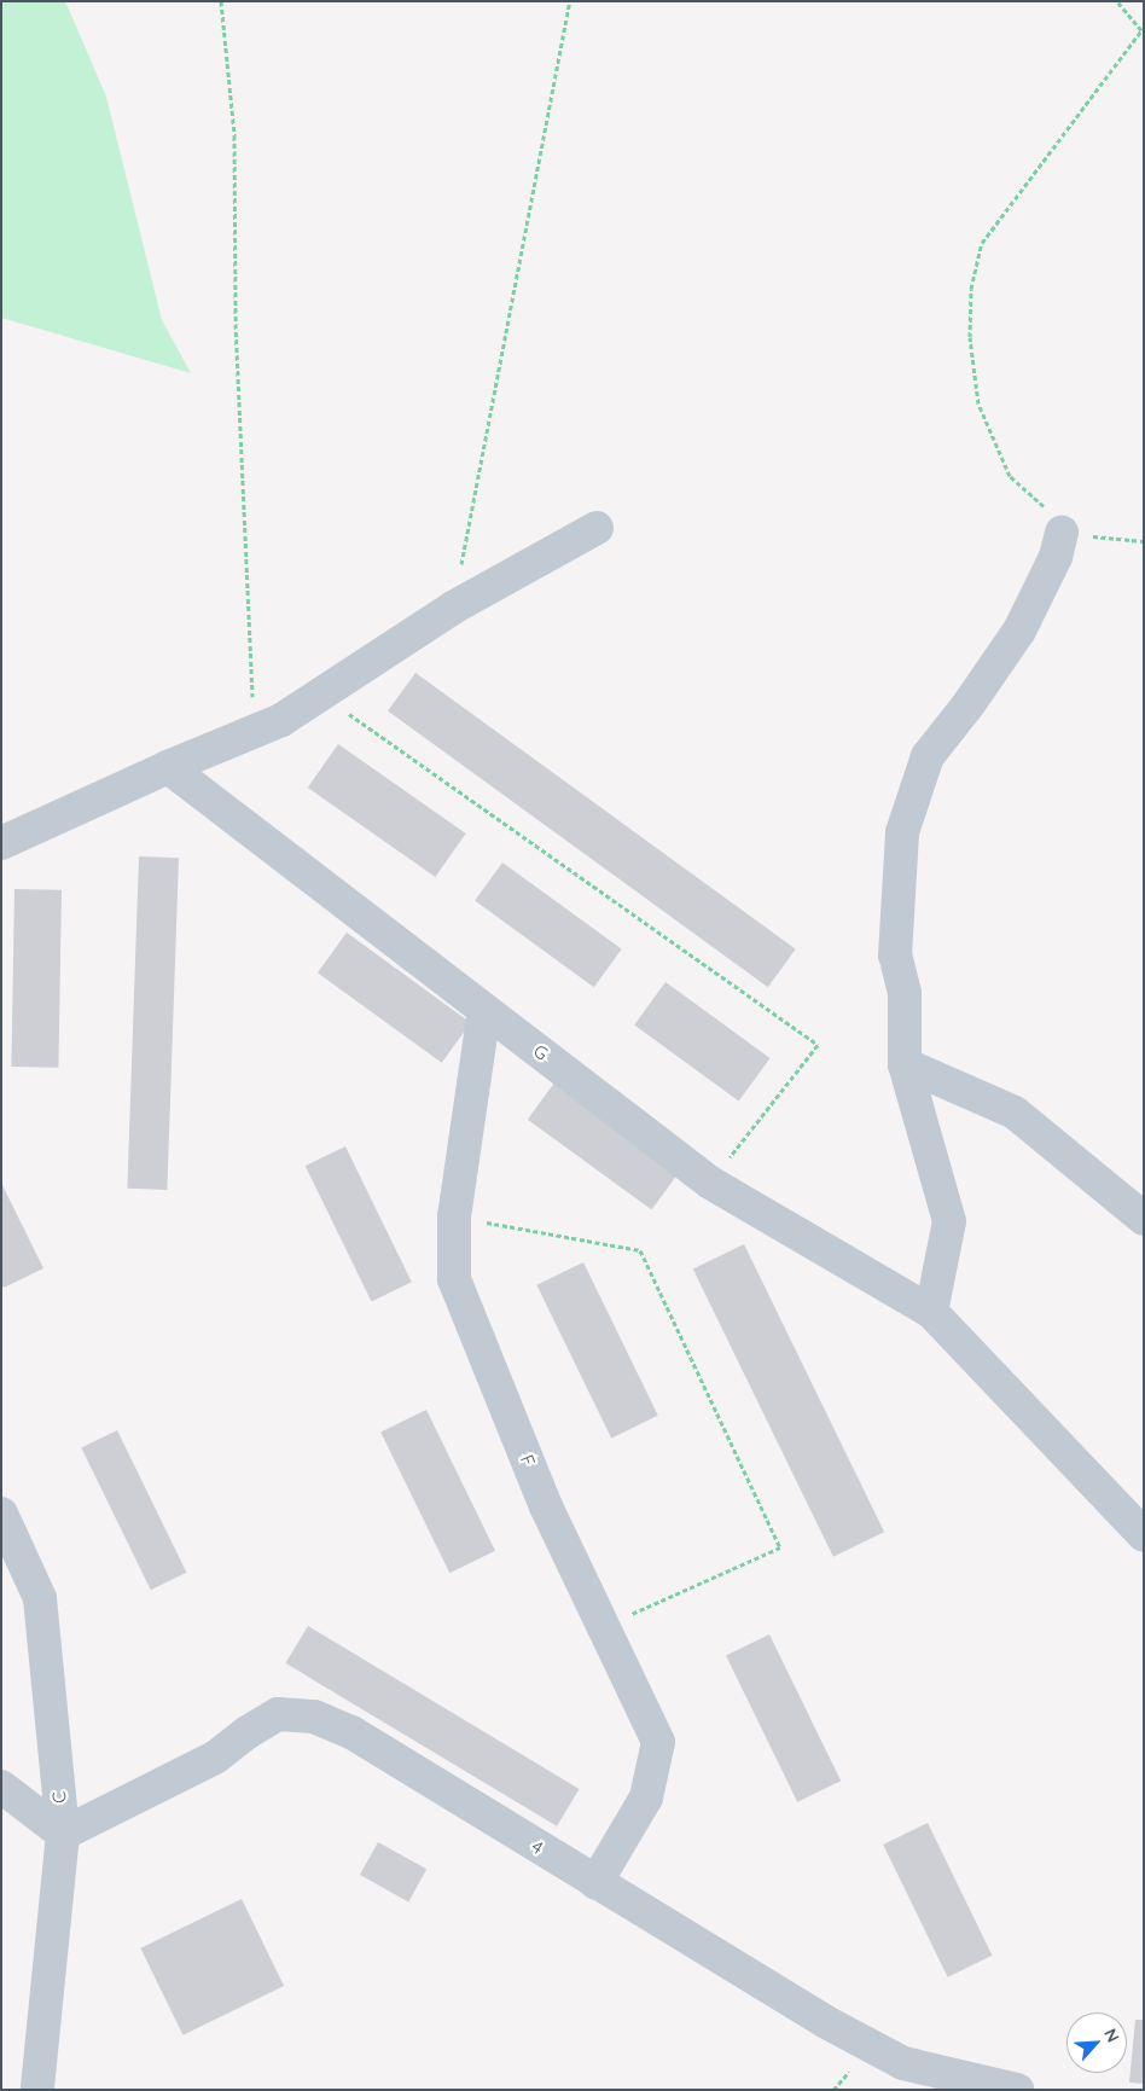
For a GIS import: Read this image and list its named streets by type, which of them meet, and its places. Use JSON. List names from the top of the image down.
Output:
{
  "streets": {
    "street": [
      "G",
      "F",
      "C",
      "4"
    ]
  },
  "crossings": [
    ["G", "F"],
    ["F", "4"],
    ["C", "4"]
  ],
  "north": "top right"
}
